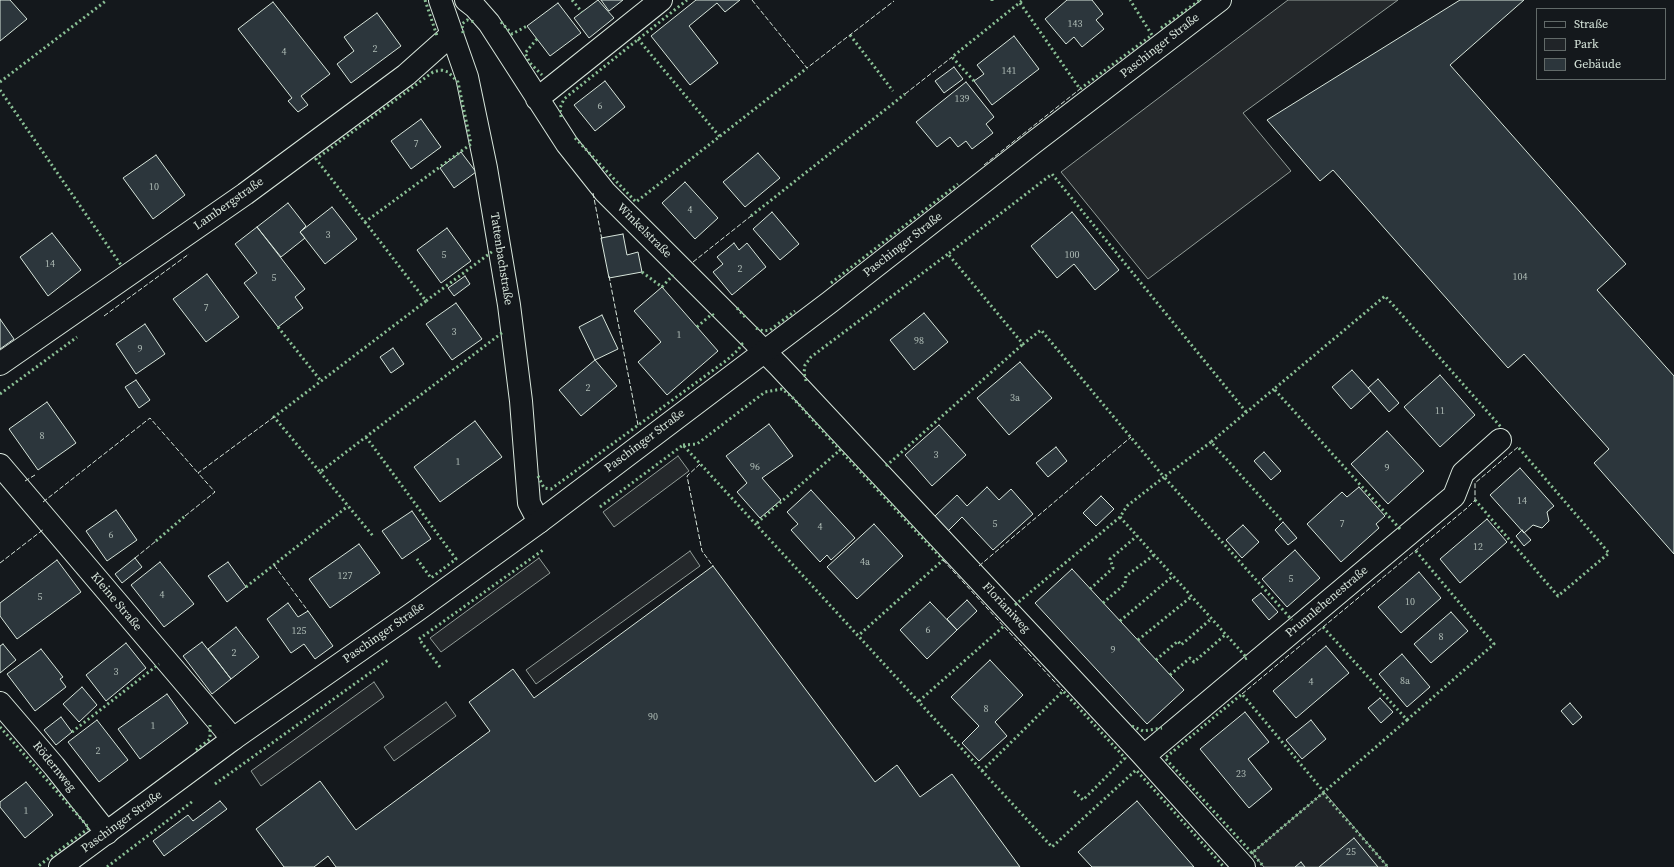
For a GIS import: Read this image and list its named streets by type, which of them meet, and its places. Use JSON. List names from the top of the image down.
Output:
{
  "streets": {
    "street": [
      "Paschinger Straße",
      "Lambergstraße",
      "Winkelstraße",
      "Tattenbachstraße",
      "Kleine Straße",
      "Prunnlehenestraße",
      "Florianiweg",
      "Rödernweg"
    ]
  },
  "crossings": [
    ["Paschinger Straße", "Winkelstraße"],
    ["Paschinger Straße", "Tattenbachstraße"],
    ["Paschinger Straße", "Kleine Straße"],
    ["Paschinger Straße", "Florianiweg"],
    ["Paschinger Straße", "Rödernweg"],
    ["Lambergstraße", "Tattenbachstraße"],
    ["Winkelstraße", "Florianiweg"],
    ["Prunnlehenestraße", "Florianiweg"]
  ],
  "house_numbers": [
    "143",
    "2",
    "4",
    "141",
    "139",
    "6",
    "7",
    "10",
    "4",
    "3",
    "5",
    "100",
    "14",
    "2",
    "104",
    "5",
    "7",
    "3",
    "1",
    "98",
    "9",
    "2",
    "3a",
    "11",
    "8",
    "3",
    "1",
    "96",
    "9",
    "14",
    "5",
    "7",
    "4",
    "6",
    "12",
    "4a",
    "127",
    "5",
    "4",
    "5",
    "10",
    "6",
    "125",
    "8",
    "9",
    "2",
    "3",
    "8a",
    "4",
    "8",
    "90",
    "1",
    "2",
    "23",
    "1",
    "25"
  ],
  "legend": ["Straße", "Park", "Gebäude"]
}
